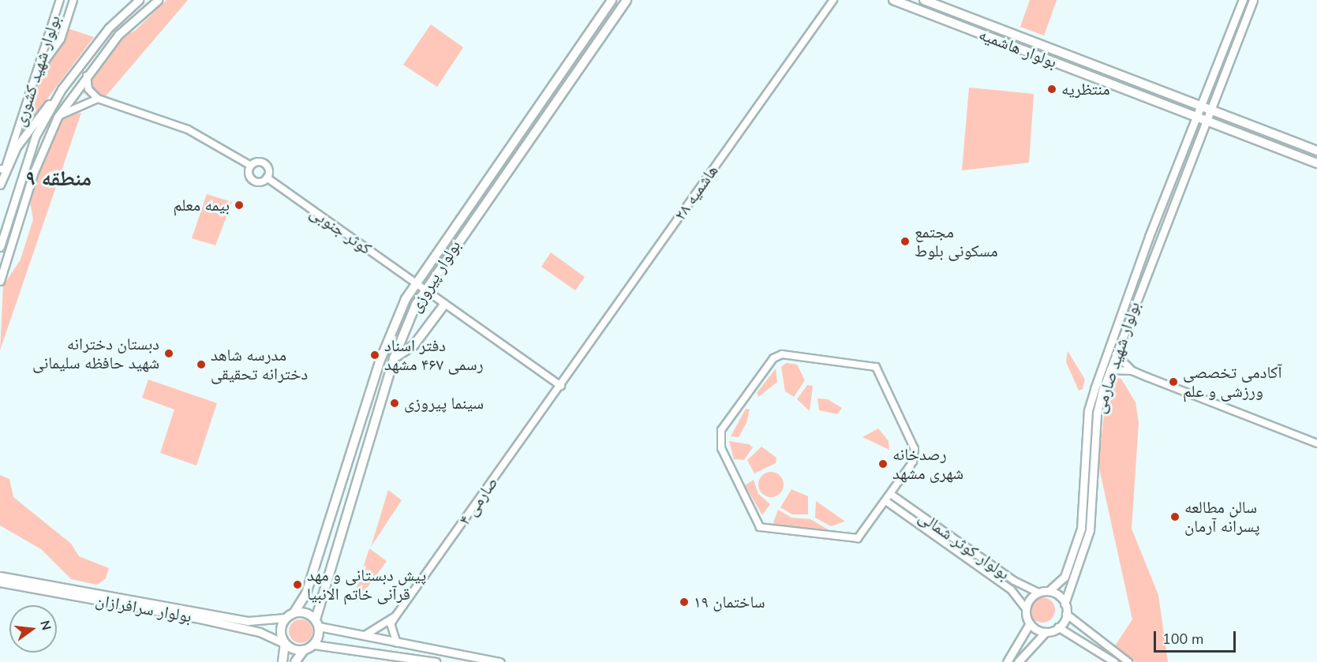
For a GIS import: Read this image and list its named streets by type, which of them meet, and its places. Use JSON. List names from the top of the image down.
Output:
{
  "streets": {
    "main road": [
      "بولوار هاشمیه",
      "بولوار پیروزی",
      "بولوار شهید صارمی",
      "بولوار سرافرازان"
    ],
    "street": [
      "بولوار شهید کشوری",
      "هاشمیه ۲۸",
      "کوثر جنوبی",
      "صارمی ۴",
      "بولوار کوثر شمالی"
    ]
  },
  "crossings": [
    ["بولوار هاشمیه", "بولوار شهید صارمی"],
    ["هاشمیه ۲۸", "صارمی ۴"],
    ["کوثر جنوبی", "بولوار پیروزی"],
    ["بولوار پیروزی", "بولوار سرافرازان"],
    ["بولوار شهید صارمی", "بولوار کوثر شمالی"]
  ],
  "districts": ["منطقه ۹"],
  "places": [
    "منتظریه",
    "بیمه معلم",
    "مجتمع مسکونی بلوط",
    "دبستان دخترانه شهید حافظه سلیمانی",
    "دفتر اسناد رسمی ۴۶۷ مشهد",
    "مدرسه شاهد دخترانه تحقیقی",
    "آکادمی تخصصی ورزشی و علم",
    "سینما پیروزی",
    "رصدخانه شهری مشهد",
    "سالن مطالعه پسرانه آرمان",
    "پیش دبستانی و مهد قرآنی خاتم الانبیا",
    "ساختمان ۱۹"
  ],
  "scale_bar": "100 m",
  "north": "right"
}
